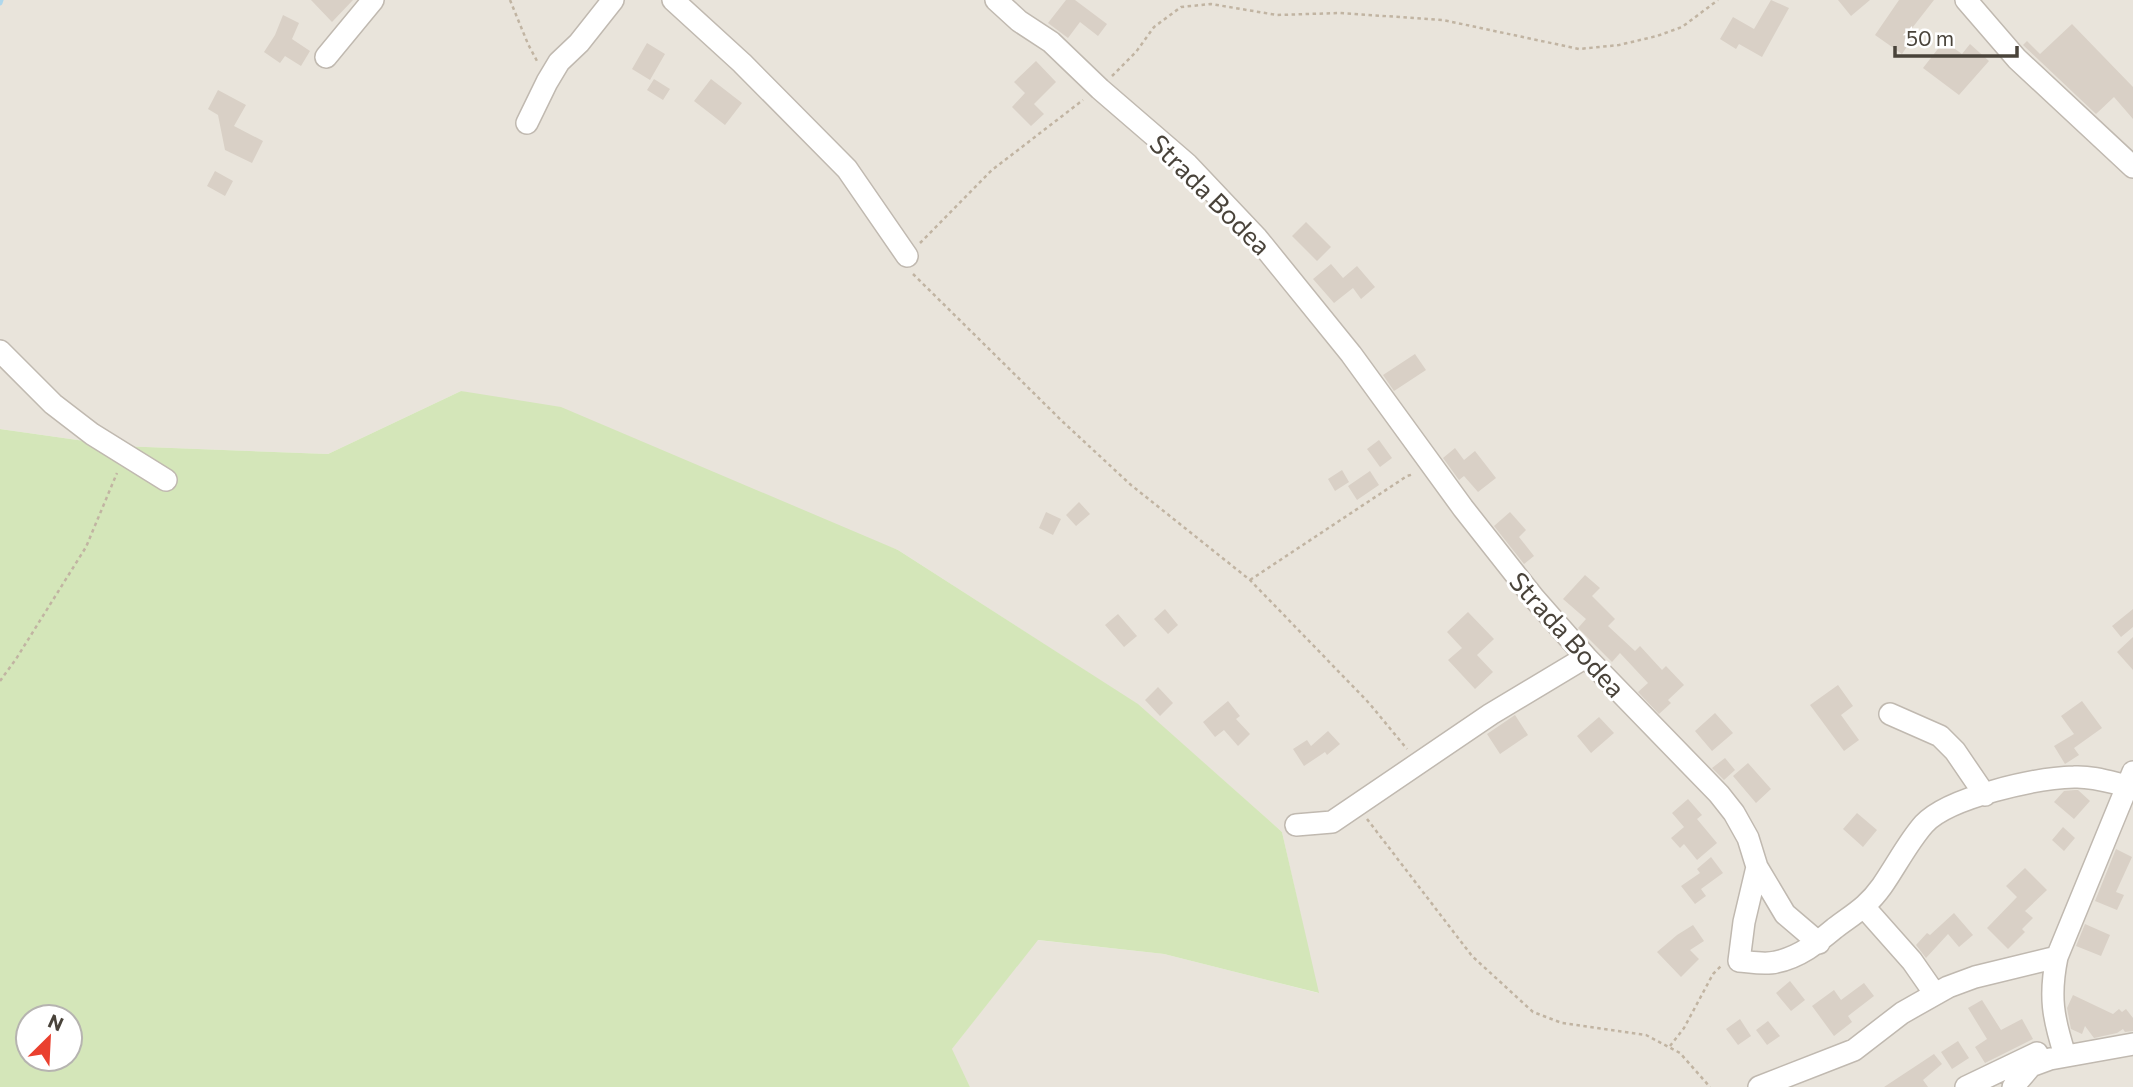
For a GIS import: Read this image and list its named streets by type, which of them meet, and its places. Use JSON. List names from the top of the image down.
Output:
{
  "streets": {
    "street": ["Strada Bodea"]
  },
  "scale_bar": "50 m",
  "north": "top right"
}
